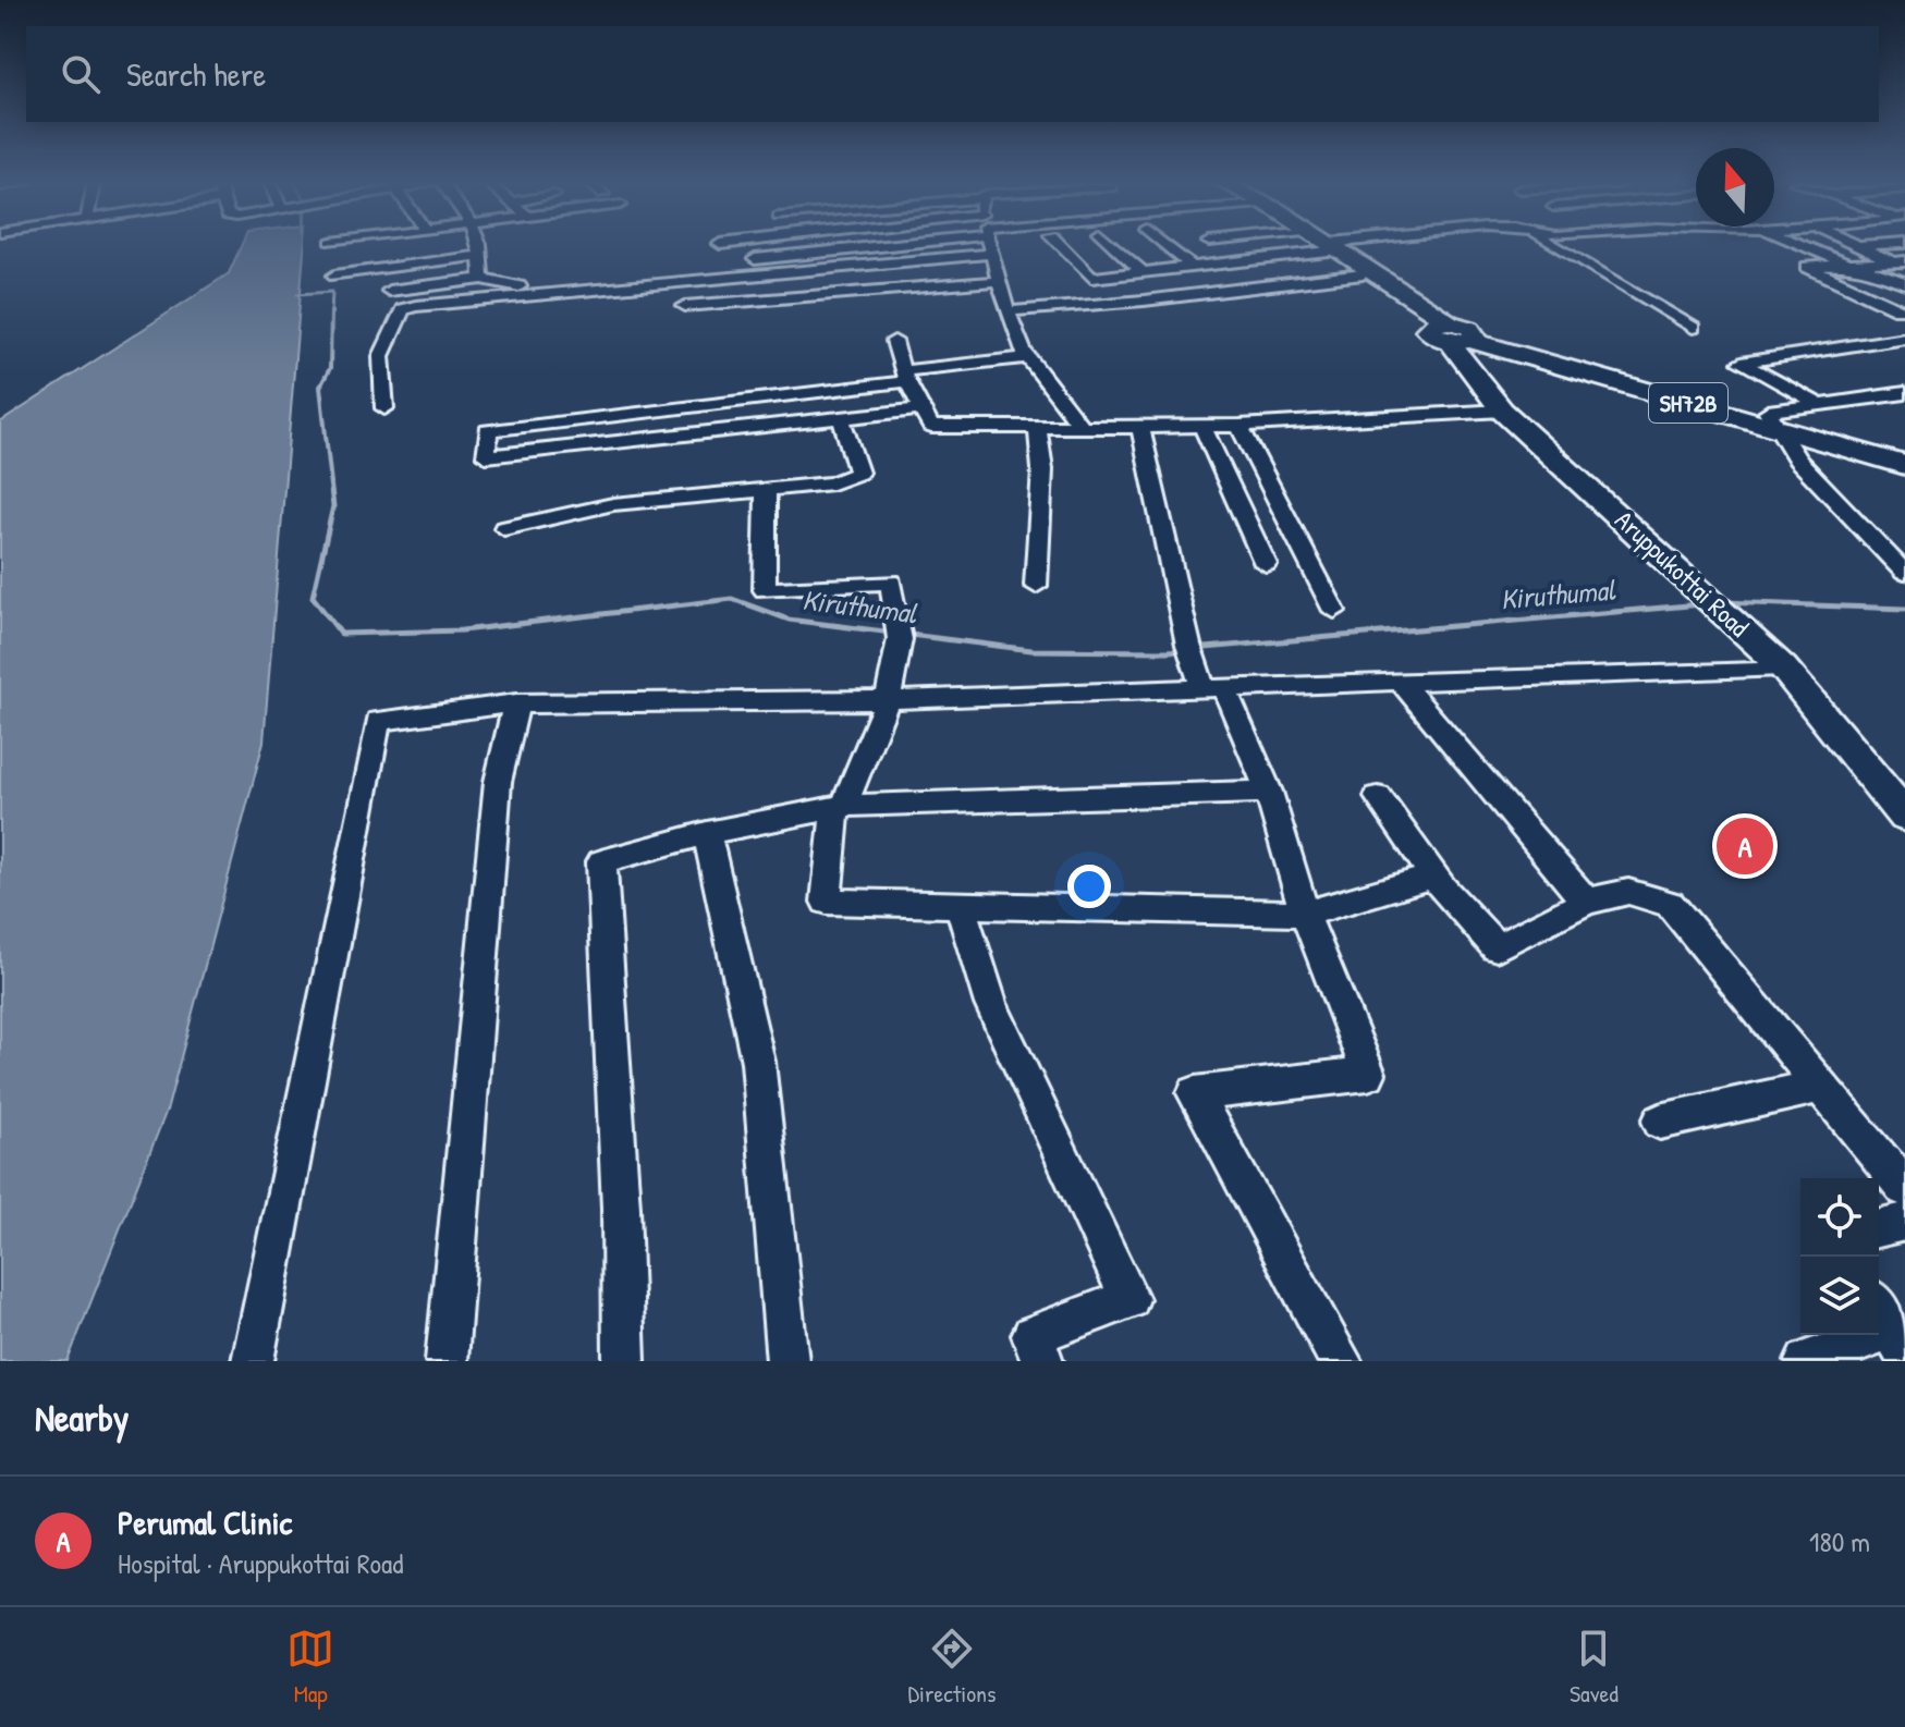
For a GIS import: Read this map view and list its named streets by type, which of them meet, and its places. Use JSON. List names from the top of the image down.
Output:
{
  "streets": {
    "main road": ["SH72B", "Aruppukottai Road"]
  },
  "crossings": [
    ["SH72B", "Aruppukottai Road"]
  ],
  "water": ["Kiruthumal"],
  "north": "top",
  "page": {
    "search": "Search here",
    "pins": "A",
    "heading": "Nearby",
    "list": [
      {
        "mark": "A",
        "name": "Perumal Clinic",
        "note": "Hospital · Aruppukottai Road",
        "value": "180 m"
      }
    ],
    "nav": ["Map", "Directions", "Saved"]
  }
}
